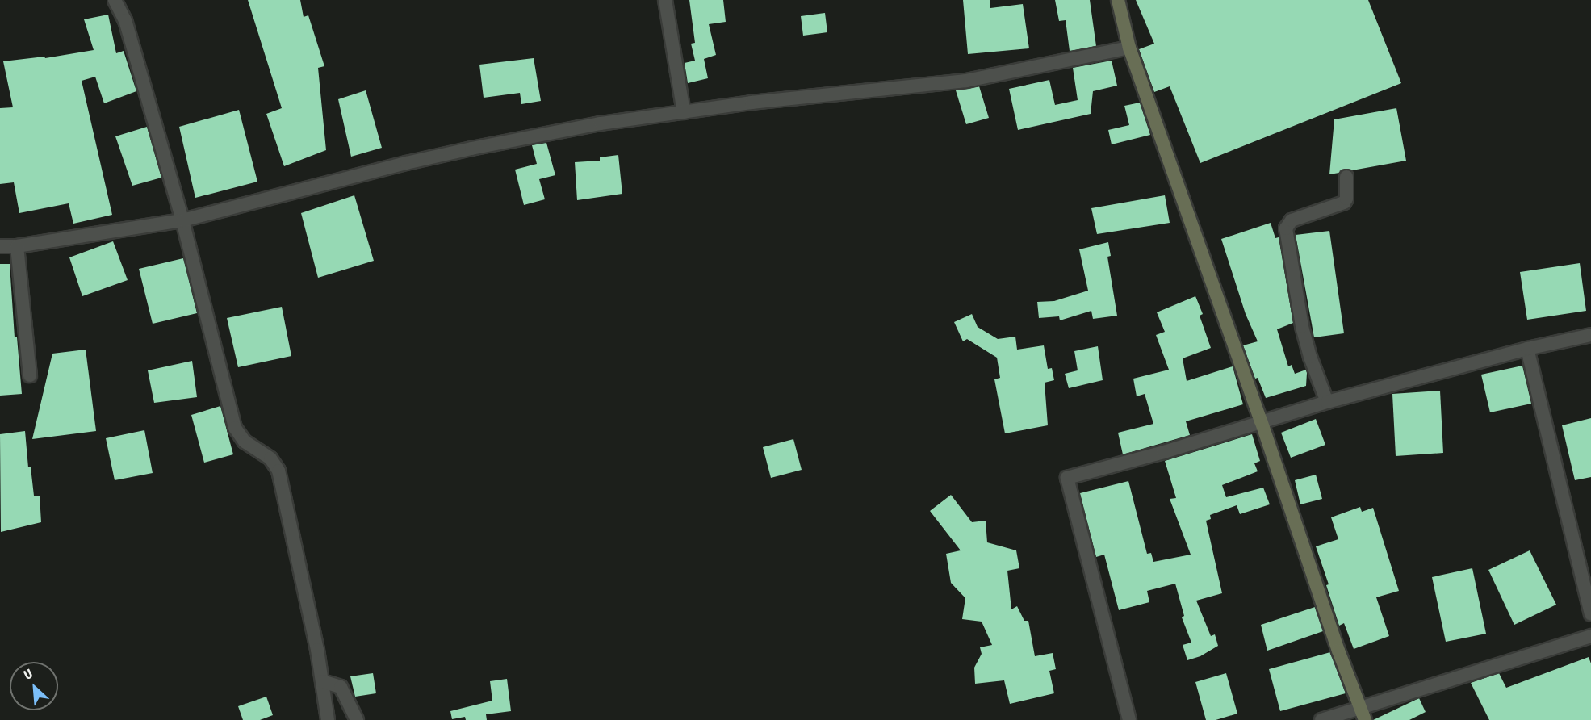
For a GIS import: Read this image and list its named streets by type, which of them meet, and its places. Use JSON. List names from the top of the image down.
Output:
{
  "north": "top left"
}
